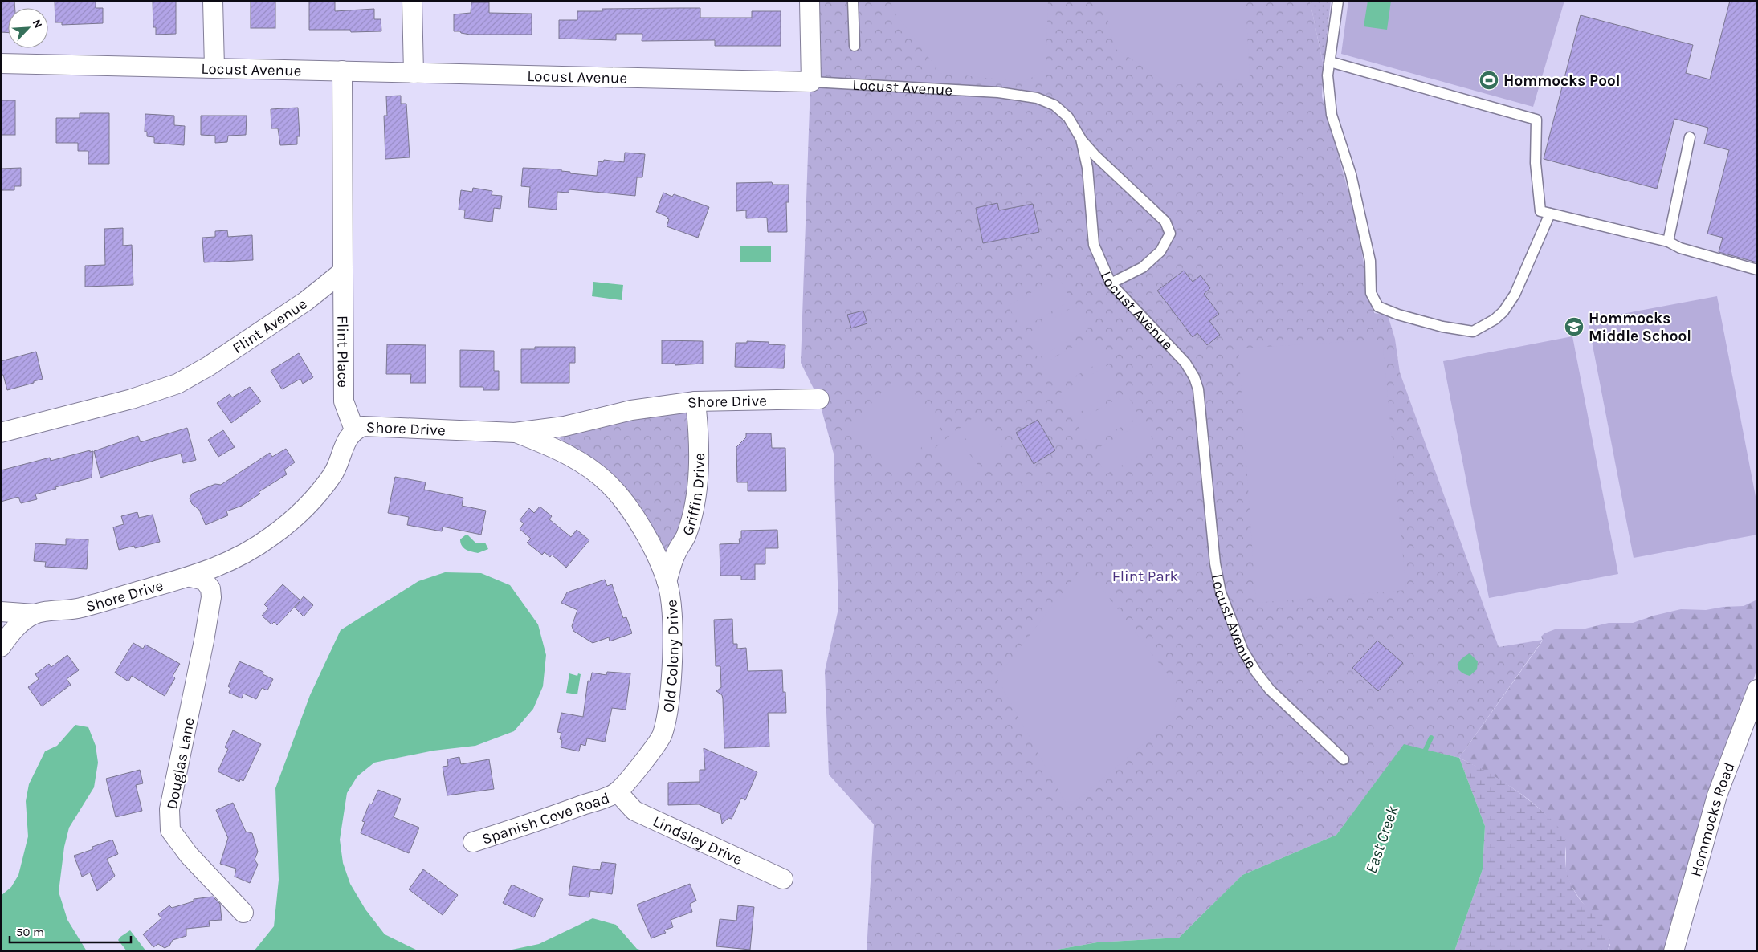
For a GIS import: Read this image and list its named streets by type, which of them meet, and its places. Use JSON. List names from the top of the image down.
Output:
{
  "streets": {
    "street": [
      "Locust Avenue",
      "Flint Avenue",
      "Flint Place",
      "Shore Drive",
      "Griffin Drive",
      "Old Colony Drive",
      "Douglas Lane",
      "Spanish Cove Road",
      "Hommocks Road",
      "Lindsley Drive"
    ]
  },
  "crossings": [
    ["Flint Avenue", "Flint Place"],
    ["Flint Place", "Shore Drive"],
    ["Shore Drive", "Griffin Drive"],
    ["Shore Drive", "Old Colony Drive"],
    ["Shore Drive", "Douglas Lane"],
    ["Griffin Drive", "Old Colony Drive"],
    ["Old Colony Drive", "Spanish Cove Road"],
    ["Old Colony Drive", "Lindsley Drive"],
    ["Spanish Cove Road", "Lindsley Drive"]
  ],
  "water": ["East Creek"],
  "parks": ["Flint Park"],
  "places": {
    "sports": ["Hommocks Pool"],
    "school or university": ["Hommocks Middle School"]
  },
  "scale_bar": "50 m",
  "north": "top right"
}
